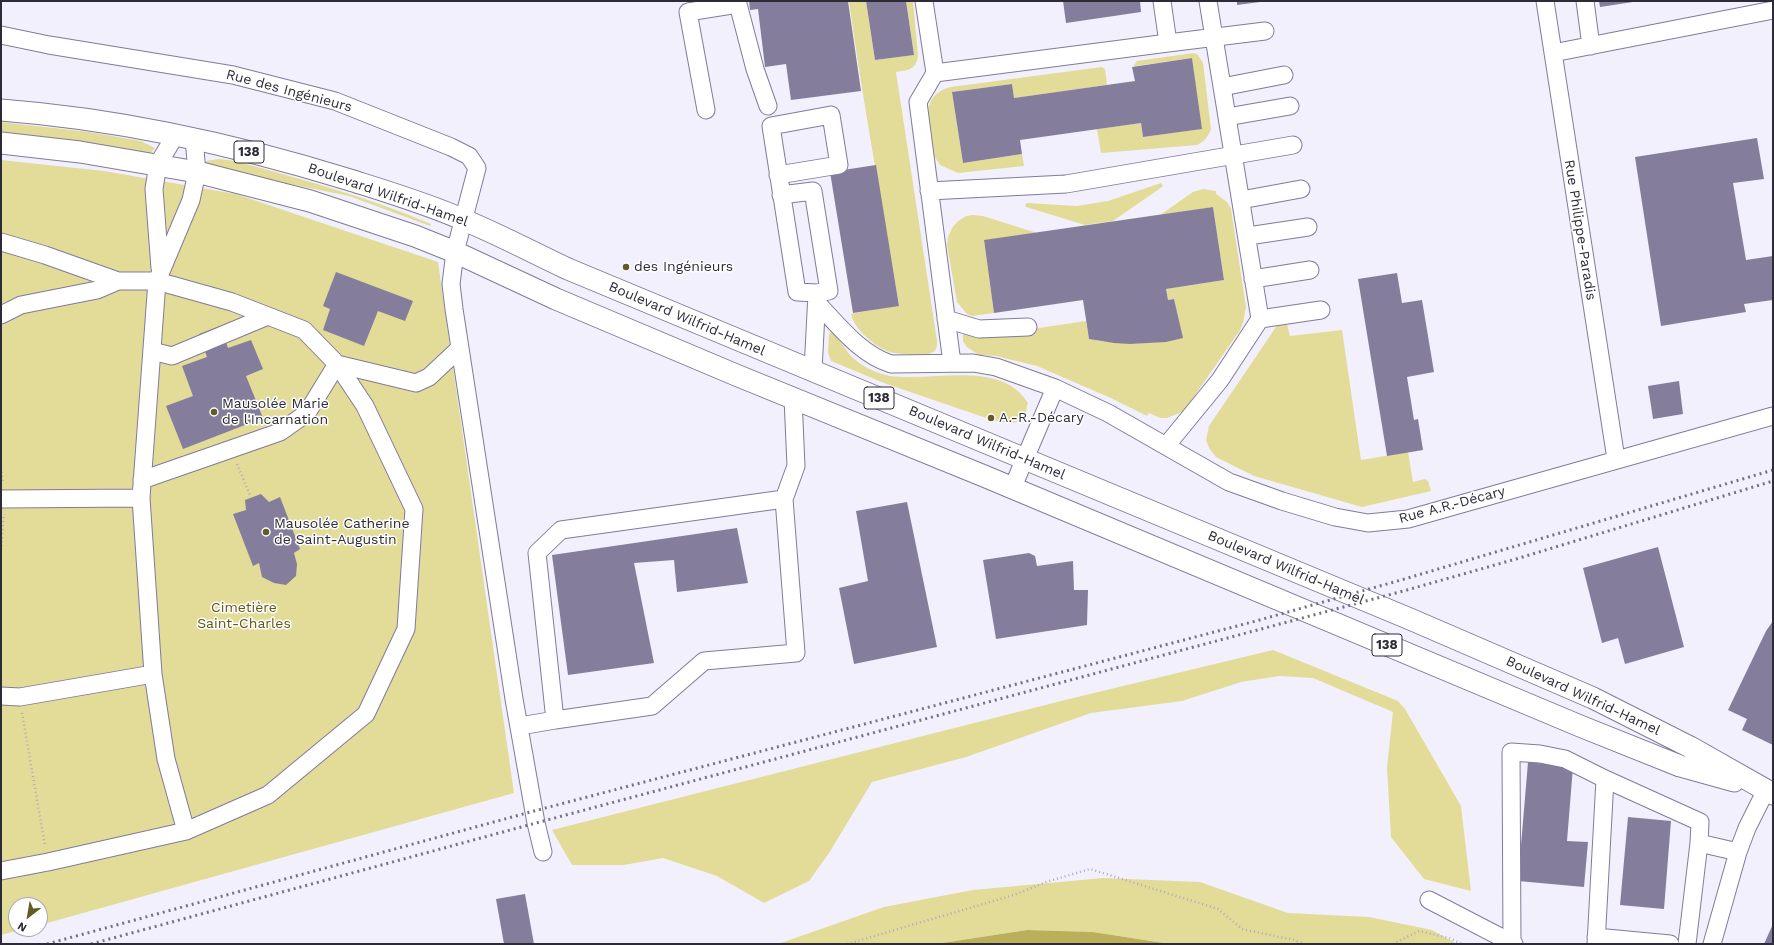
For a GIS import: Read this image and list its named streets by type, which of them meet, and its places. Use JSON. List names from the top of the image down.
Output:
{
  "streets": {
    "main road": ["138", "Boulevard Wilfrid-Hamel"],
    "street": ["Rue des Ingénieurs", "Rue Philippe-Paradis", "Rue A.R.-Décary"]
  },
  "crossings": [
    ["Rue des Ingénieurs", "Boulevard Wilfrid-Hamel"],
    ["Rue Philippe-Paradis", "Rue A.R.-Décary"]
  ],
  "parks": ["Cimetière Saint-Charles"],
  "places": [
    "des Ingénieurs",
    "Mausolée Marie de l'Incarnation",
    "A.-R.-Décary",
    "Mausolée Catherine de Saint-Augustin"
  ],
  "north": "bottom left"
}
